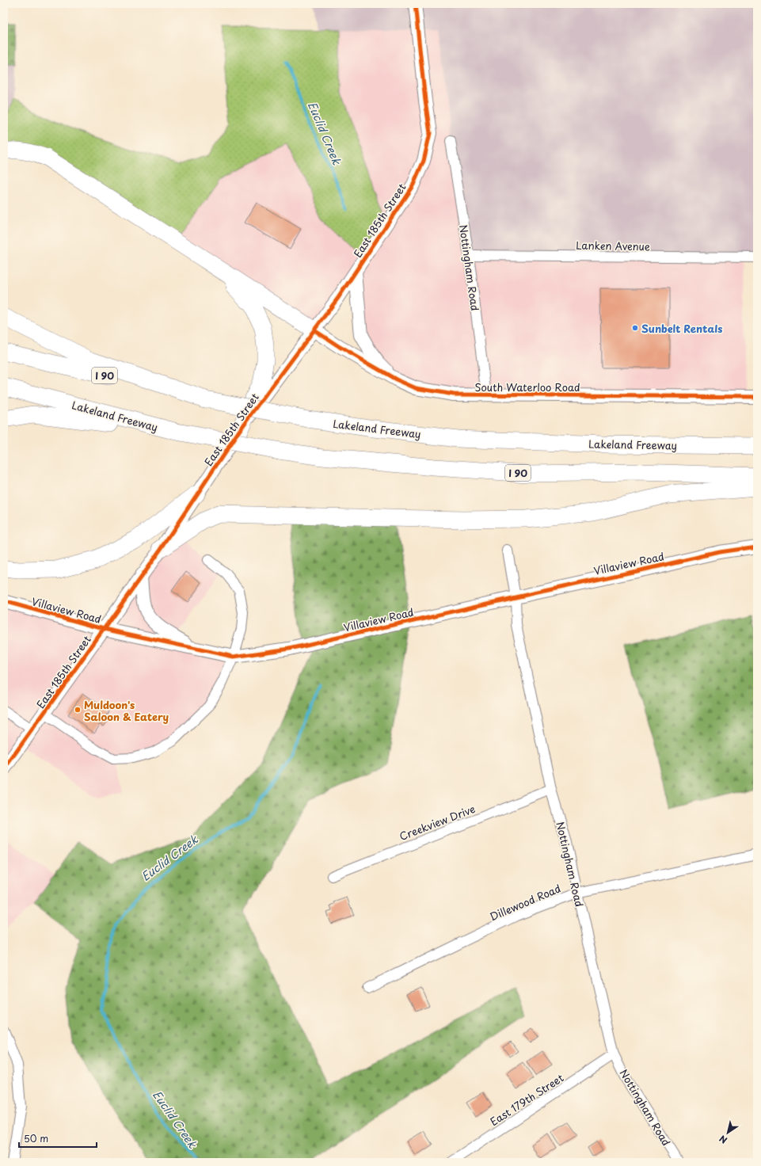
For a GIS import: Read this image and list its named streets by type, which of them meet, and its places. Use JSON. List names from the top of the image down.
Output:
{
  "streets": {
    "highway": ["I 90", "Lakeland Freeway"],
    "street": [
      "East 185th Street",
      "Lanken Avenue",
      "Nottingham Road",
      "South Waterloo Road",
      "Villaview Road",
      "Creekview Drive",
      "Dillewood Road",
      "East 179th Street"
    ]
  },
  "crossings": [
    ["East 185th Street", "South Waterloo Road"],
    ["East 185th Street", "Villaview Road"],
    ["Lanken Avenue", "Nottingham Road"],
    ["Nottingham Road", "South Waterloo Road"],
    ["Nottingham Road", "Villaview Road"],
    ["Nottingham Road", "Creekview Drive"],
    ["Nottingham Road", "Dillewood Road"],
    ["Nottingham Road", "East 179th Street"]
  ],
  "water": ["Euclid Creek"],
  "places": ["Sunbelt Rentals", "Muldoon's Saloon & Eatery"],
  "scale_bar": "50 m",
  "north": "bottom left"
}
